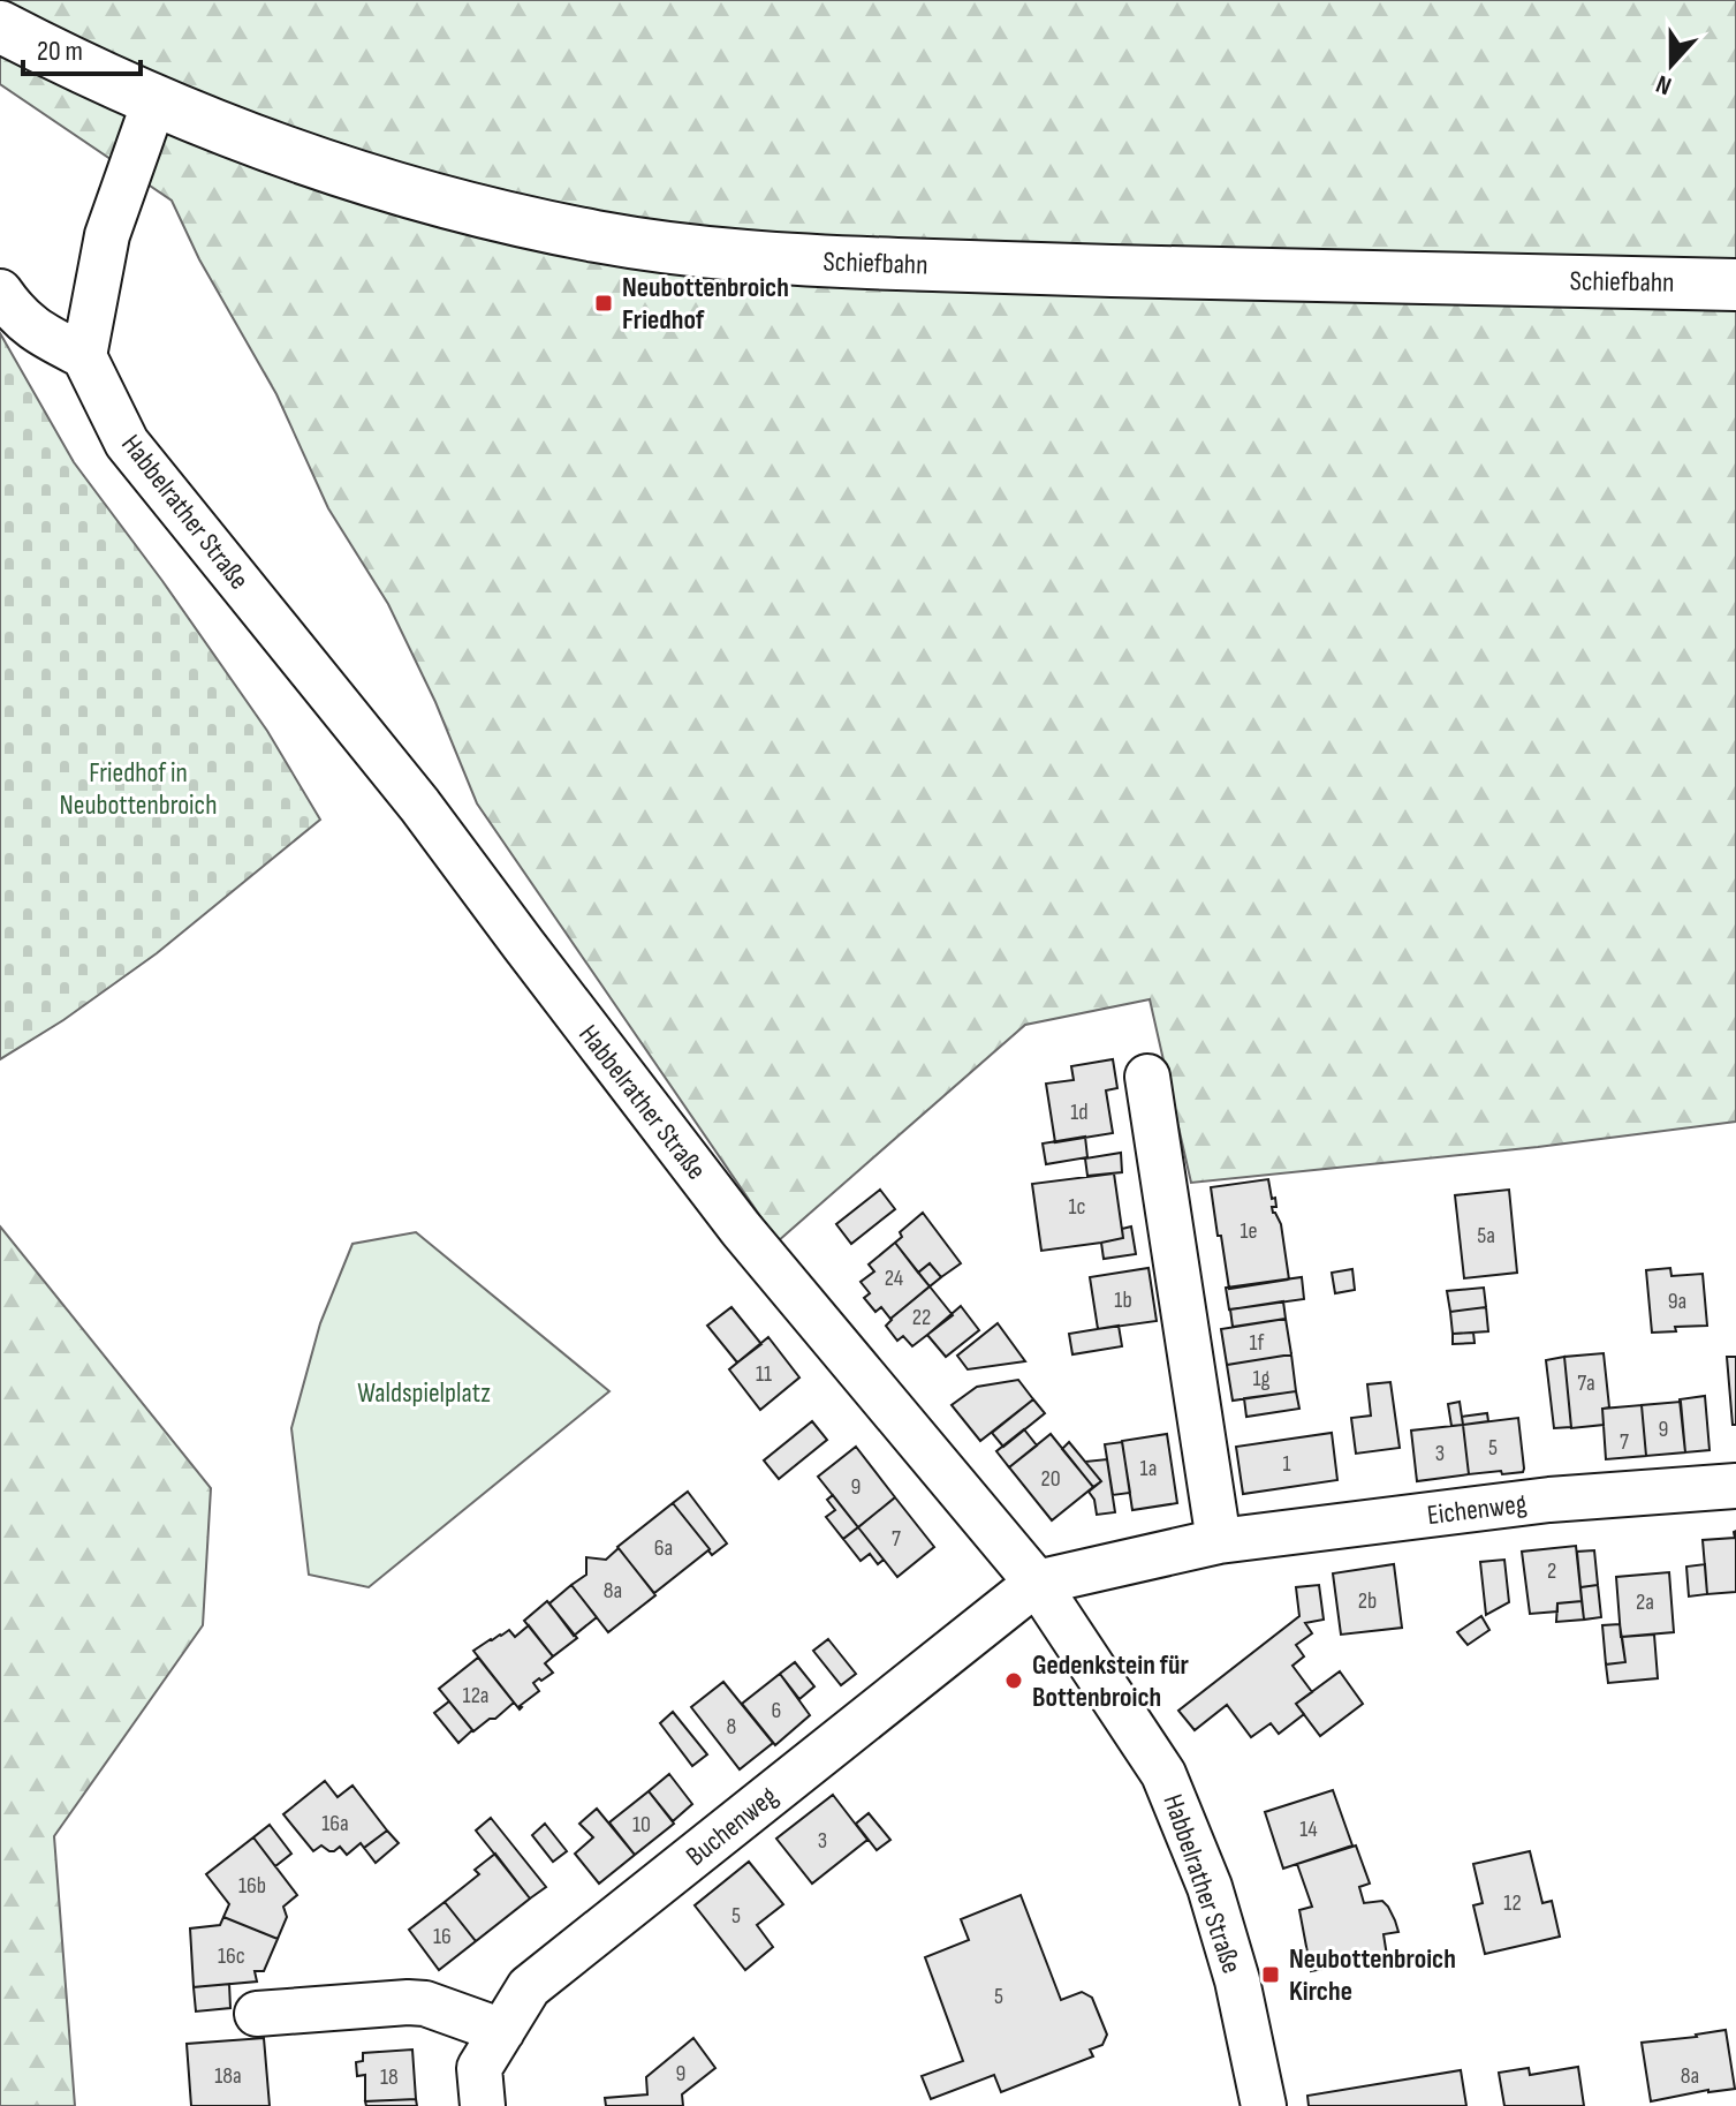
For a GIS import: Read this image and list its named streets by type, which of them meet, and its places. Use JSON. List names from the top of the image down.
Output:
{
  "streets": {
    "main road": ["Schiefbahn"],
    "street": ["Habbelrather Straße", "Eichenweg", "Buchenweg"]
  },
  "crossings": [
    ["Habbelrather Straße", "Eichenweg"],
    ["Habbelrather Straße", "Buchenweg"],
    ["Eichenweg", "Buchenweg"]
  ],
  "parks": ["Friedhof in Neubottenbroich", "Waldspielplatz"],
  "places": {
    "transit": ["Neubottenbroich Friedhof", "Neubottenbroich Kirche"],
    "other": ["Gedenkstein für Bottenbroich"]
  },
  "house_numbers": [
    "1d",
    "1c",
    "1e",
    "5a",
    "24",
    "1b",
    "9a",
    "22",
    "1f",
    "11",
    "1g",
    "7a",
    "9",
    "7",
    "5",
    "3",
    "1",
    "1a",
    "20",
    "9",
    "7",
    "6a",
    "2",
    "8a",
    "2b",
    "2a",
    "12a",
    "6",
    "8",
    "16a",
    "10",
    "14",
    "3",
    "16b",
    "12",
    "5",
    "16",
    "16c",
    "5",
    "9",
    "18a",
    "8a",
    "18"
  ],
  "scale_bar": "20 m",
  "north": "bottom"
}
